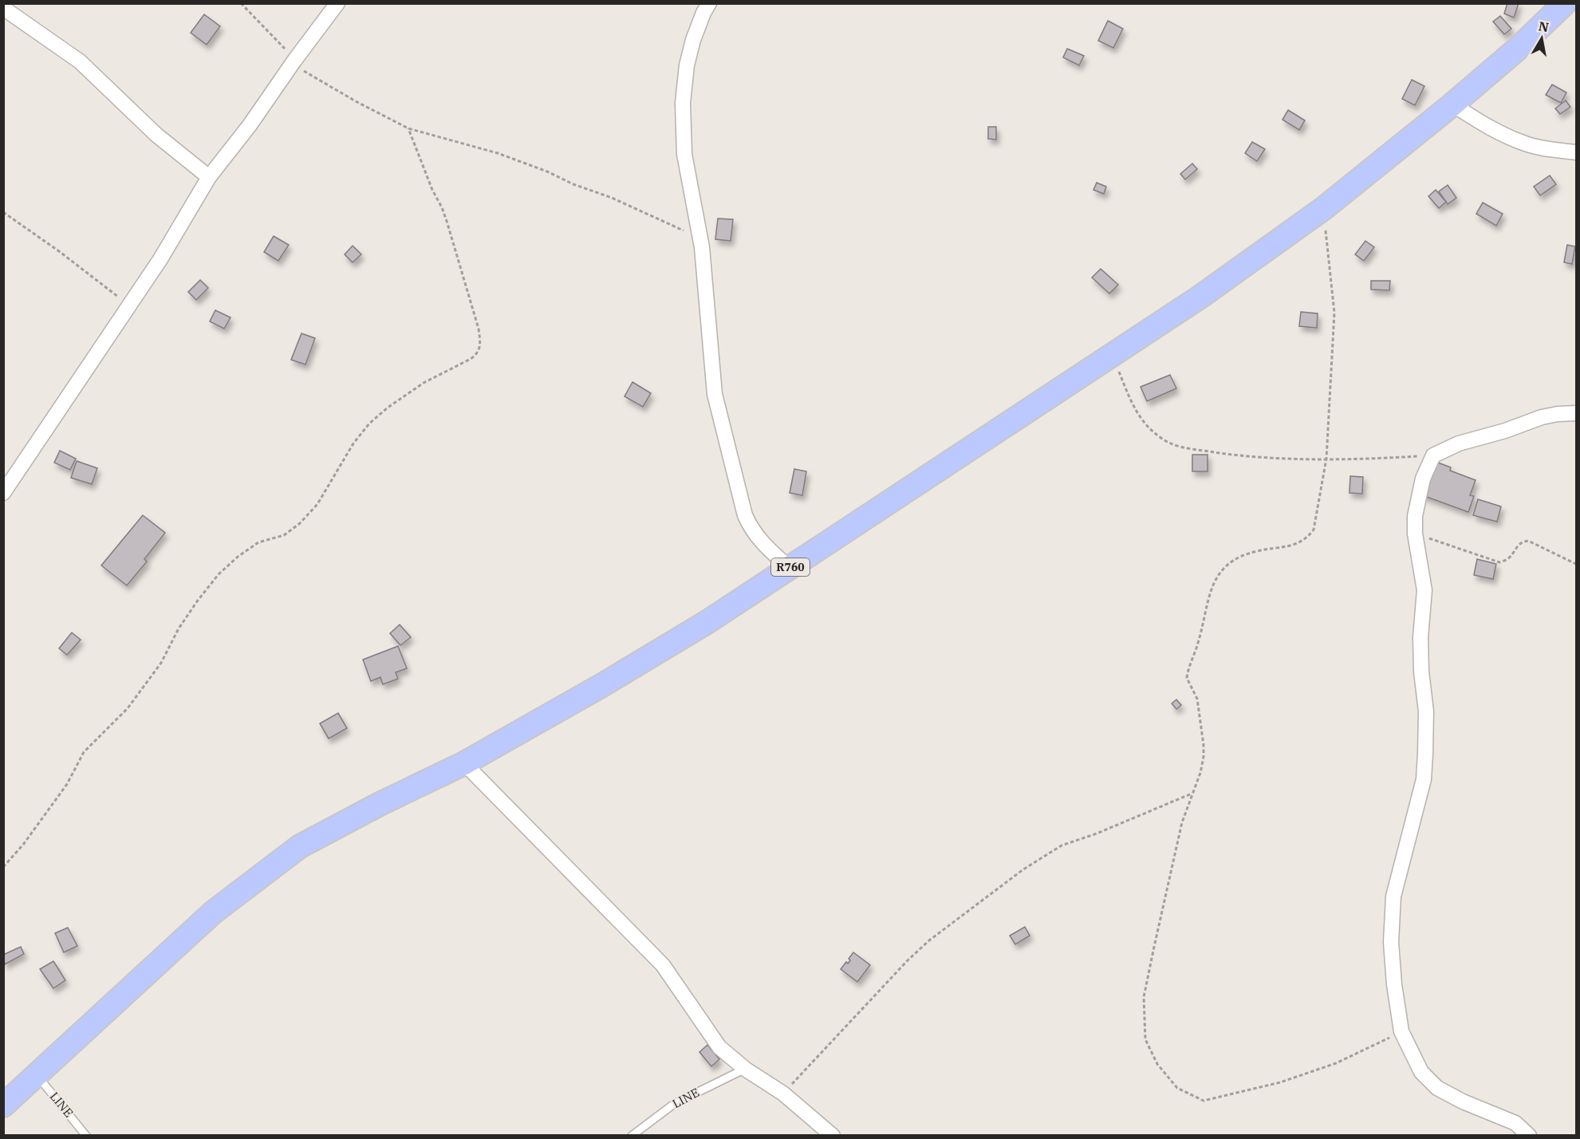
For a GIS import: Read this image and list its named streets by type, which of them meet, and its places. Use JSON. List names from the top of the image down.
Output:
{
  "streets": {
    "main road": ["R760"],
    "lane": ["LINE"]
  },
  "crossings": [
    ["R760", "LINE"]
  ],
  "north": "top"
}
